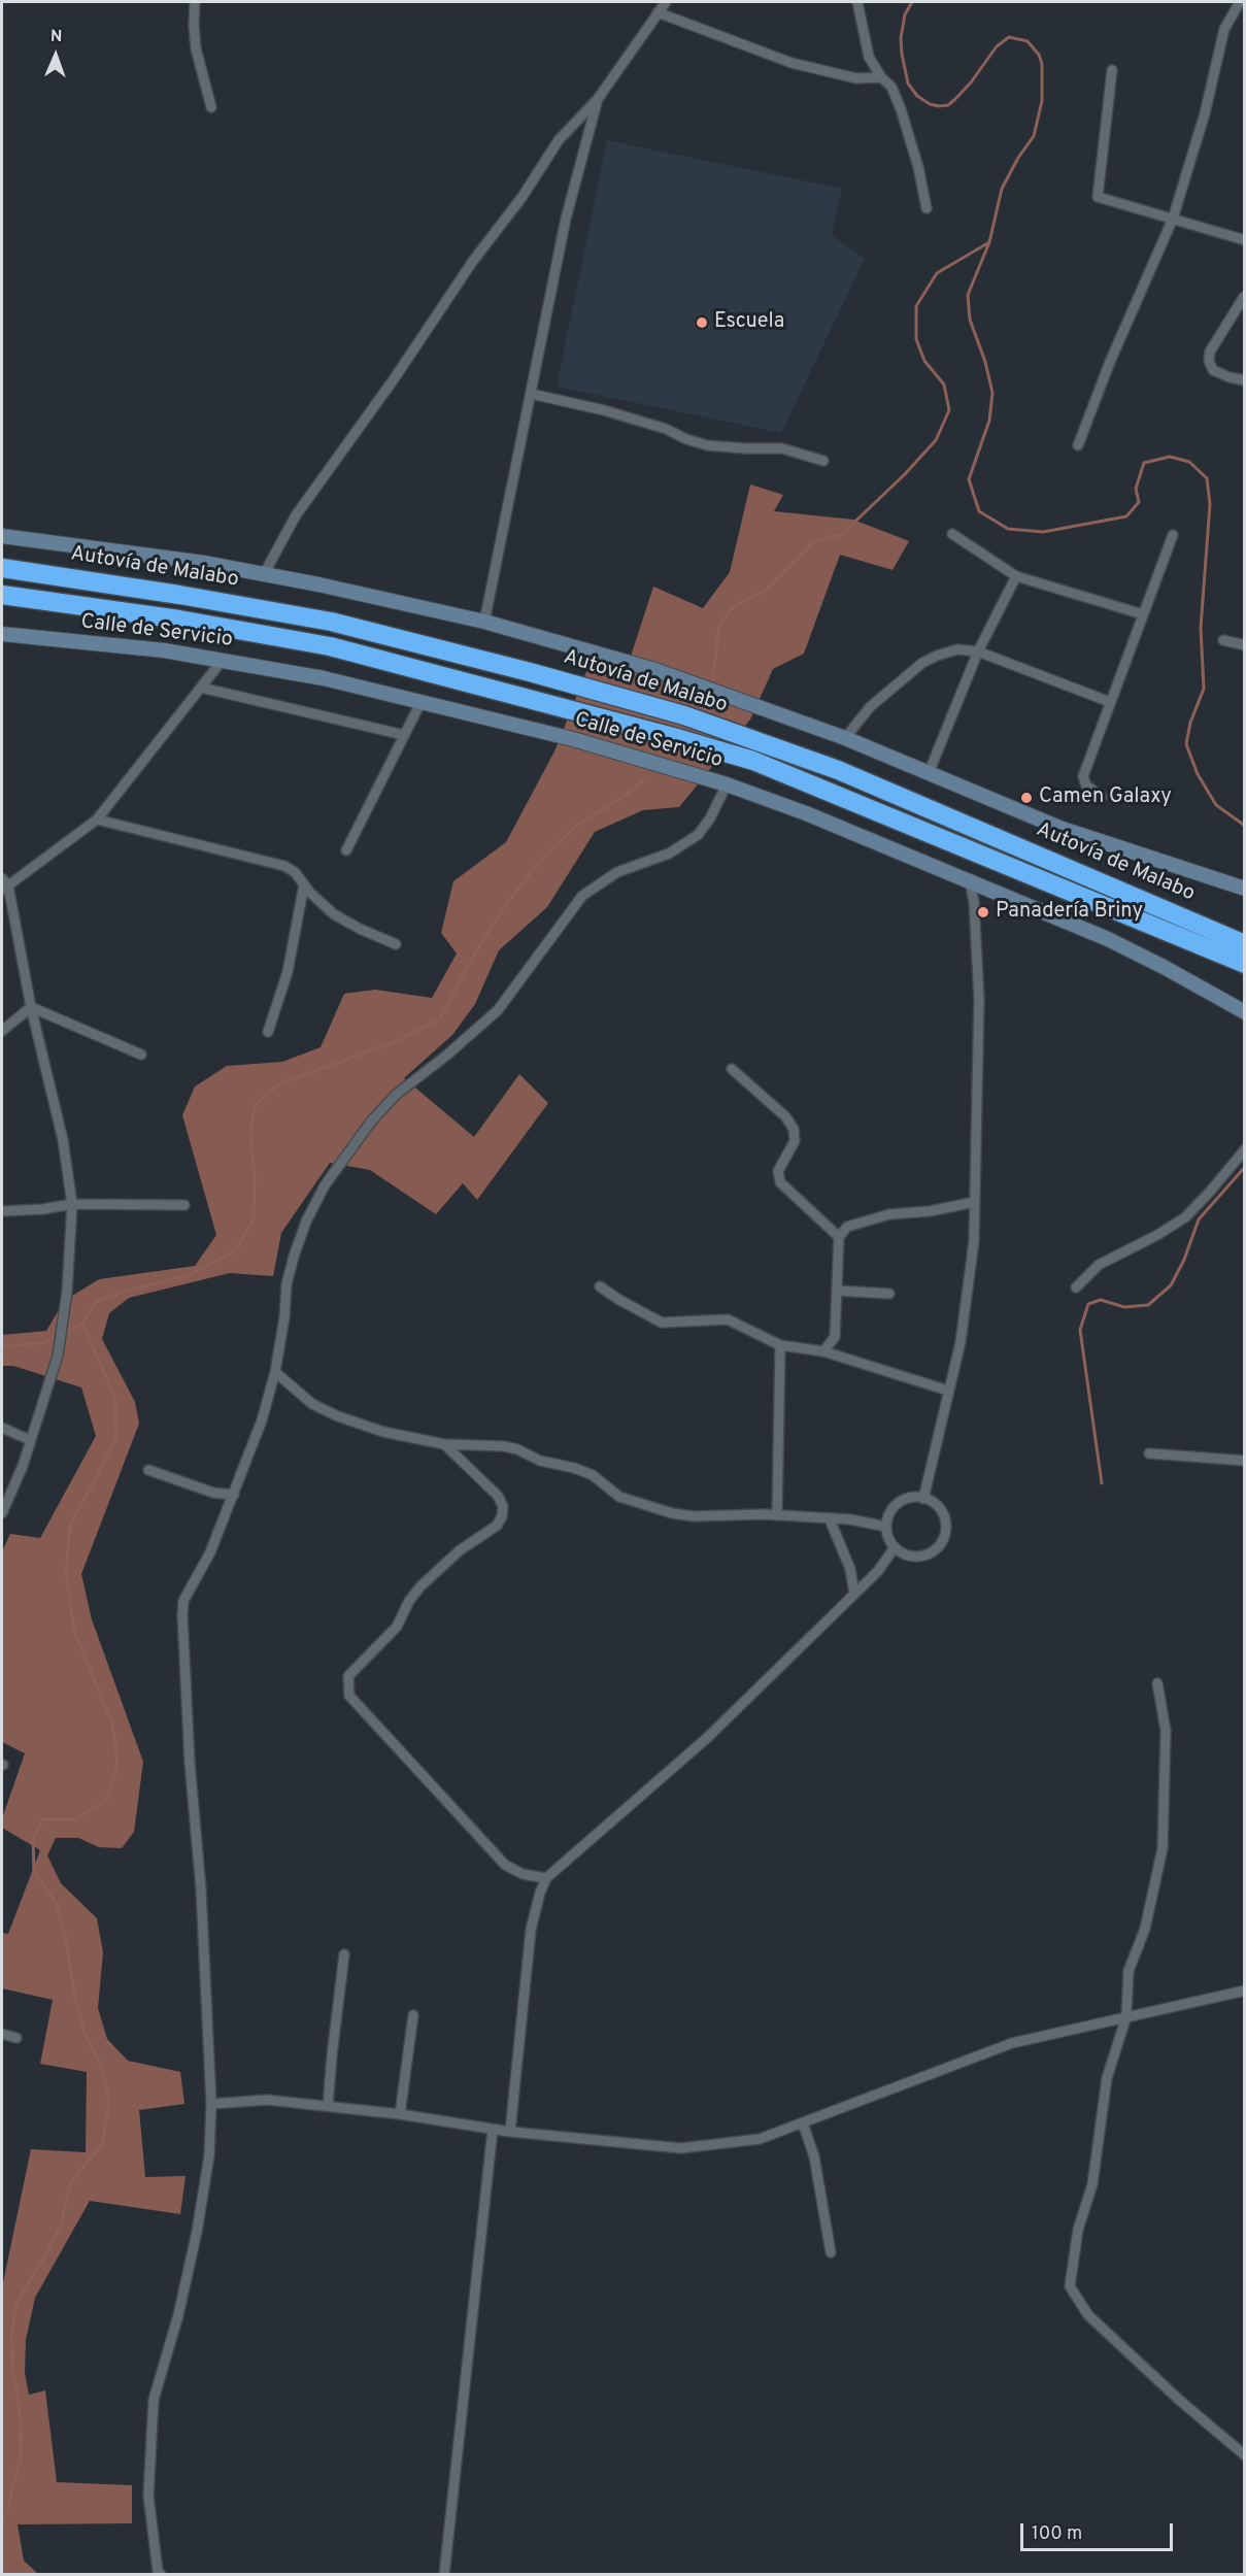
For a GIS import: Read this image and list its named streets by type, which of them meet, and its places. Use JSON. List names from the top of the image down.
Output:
{
  "streets": {
    "highway": ["Autovía de Malabo"],
    "street": ["Calle de Servicio"]
  },
  "places": ["Escuela", "Camen Galaxy", "Panadería Briny"],
  "scale_bar": "100 m",
  "north": "top"
}
